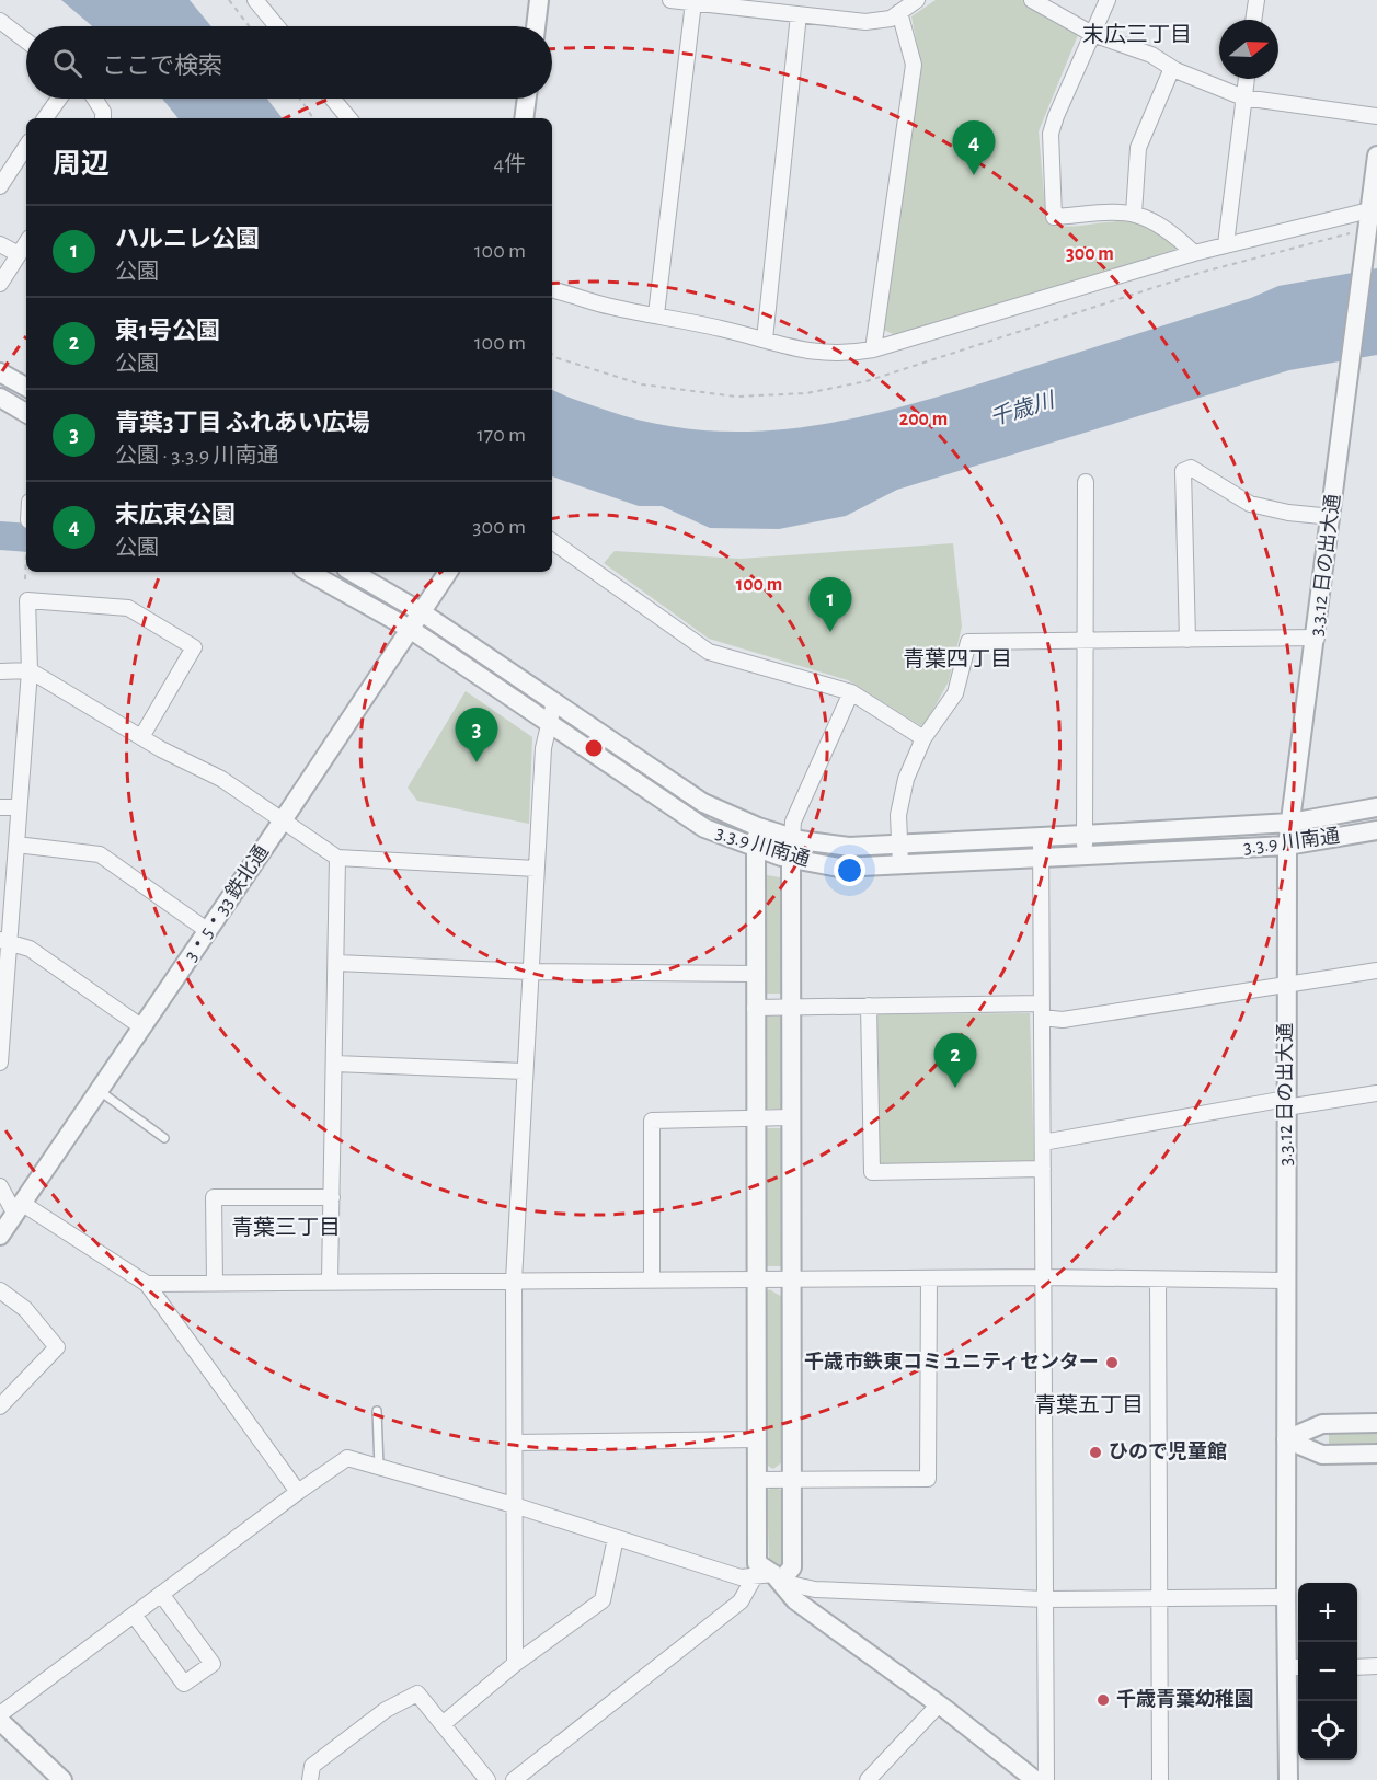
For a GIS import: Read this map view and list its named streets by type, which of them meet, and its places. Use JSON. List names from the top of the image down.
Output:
{
  "streets": {
    "street": ["3.3.12 日の出大通", "3.3.9 川南通", "3・5・33 鉄北通"]
  },
  "crossings": [
    ["3.3.12 日の出大通", "3.3.9 川南通"],
    ["3.3.9 川南通", "3・5・33 鉄北通"]
  ],
  "districts": [
    "末広三丁目",
    "青葉四丁目",
    "青葉三丁目",
    "青葉五丁目"
  ],
  "water": ["千歳川"],
  "places": ["千歳市鉄東コミュニティセンター", "ひので児童館", "千歳青葉幼稚園"],
  "north": "right",
  "page": {
    "search": "ここで検索",
    "heading": ["周辺", "4件"],
    "pins": [
      "4",
      "1",
      "3",
      "2"
    ],
    "list": [
      {
        "mark": "1",
        "name": "ハルニレ公園",
        "note": "公園",
        "value": "100 m"
      },
      {
        "mark": "2",
        "name": "東1号公園",
        "note": "公園",
        "value": "100 m"
      },
      {
        "mark": "3",
        "name": "青葉3丁目 ふれあい広場",
        "note": "公園 · 3.3.9 川南通",
        "value": "170 m"
      },
      {
        "mark": "4",
        "name": "末広東公園",
        "note": "公園",
        "value": "300 m"
      }
    ],
    "map_buttons": ["+", "−"]
  },
  "rings": ["300 m", "200 m", "100 m"]
}
